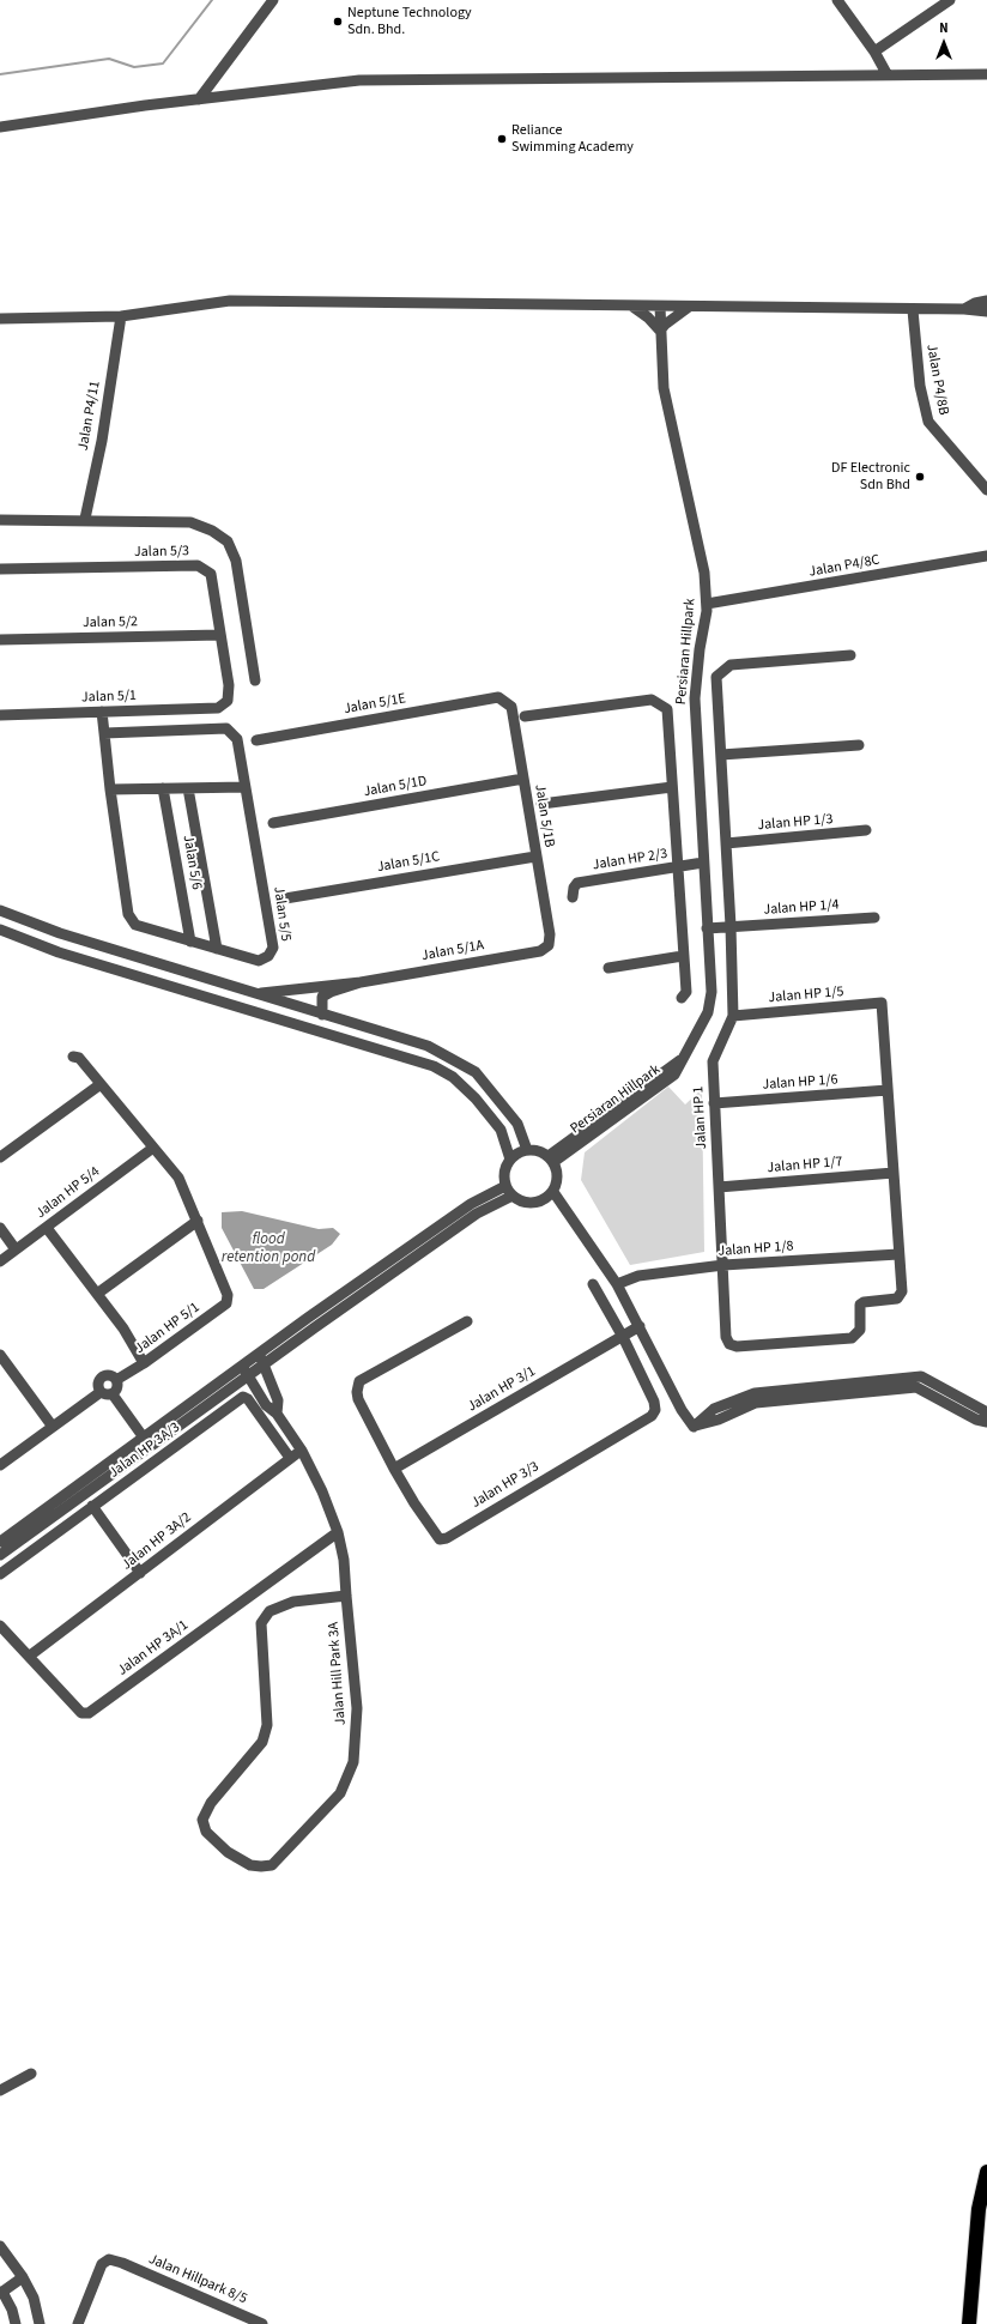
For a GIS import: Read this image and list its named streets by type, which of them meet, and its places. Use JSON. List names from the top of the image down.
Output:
{
  "streets": {
    "street": [
      "Jalan P4/8B",
      "Jalan P4/11",
      "Jalan 5/3",
      "Jalan P4/8C",
      "Jalan 5/2",
      "Persiaran Hillpark",
      "Jalan 5/1",
      "Jalan 5/1E",
      "Jalan 5/1D",
      "Jalan 5/1B",
      "Jalan HP 1/3",
      "Jalan HP 2/3",
      "Jalan 5/6",
      "Jalan 5/1C",
      "Jalan HP 1/4",
      "Jalan 5/5",
      "Jalan 5/1A",
      "Jalan HP 1/5",
      "Jalan HP 1/6",
      "Jalan HP 1",
      "Jalan HP 1/7",
      "Jalan HP 5/4",
      "Jalan HP 1/8",
      "Jalan HP 5/1",
      "Jalan HP 3/1",
      "Jalan HP 3A/3",
      "Jalan HP 3/3",
      "Jalan HP 3A/2",
      "Jalan HP 3A/1",
      "Jalan Hill Park 3A",
      "Jalan Hillpark 8/5"
    ]
  },
  "crossings": [
    ["Jalan 5/3", "Jalan 5/2"],
    ["Jalan 5/3", "Jalan 5/1"],
    ["Jalan P4/8C", "Persiaran Hillpark"],
    ["Persiaran Hillpark", "Jalan HP 2/3"],
    ["Jalan 5/1", "Jalan 5/5"],
    ["Jalan 5/1E", "Jalan 5/1B"],
    ["Jalan 5/1D", "Jalan 5/1B"],
    ["Jalan 5/1B", "Jalan 5/1C"],
    ["Jalan 5/1B", "Jalan 5/1A"],
    ["Jalan HP 1/3", "Jalan HP 1"],
    ["Jalan 5/6", "Jalan 5/5"],
    ["Jalan HP 1/4", "Jalan HP 1"],
    ["Jalan HP 1/5", "Jalan HP 1/6"],
    ["Jalan HP 1/5", "Jalan HP 1"],
    ["Jalan HP 1/6", "Jalan HP 1"],
    ["Jalan HP 1", "Jalan HP 1/7"],
    ["Jalan HP 1", "Jalan HP 1/8"],
    ["Jalan HP 3/1", "Jalan HP 3/3"],
    ["Jalan HP 3A/3", "Jalan HP 3A/2"],
    ["Jalan HP 3A/2", "Jalan HP 3A/1"],
    ["Jalan HP 3A/2", "Jalan Hill Park 3A"],
    ["Jalan HP 3A/1", "Jalan Hill Park 3A"]
  ],
  "water": ["flood retention pond"],
  "places": ["Neptune Technology Sdn. Bhd.", "Reliance Swimming Academy", "DF Electronic Sdn Bhd"],
  "north": "top"
}
